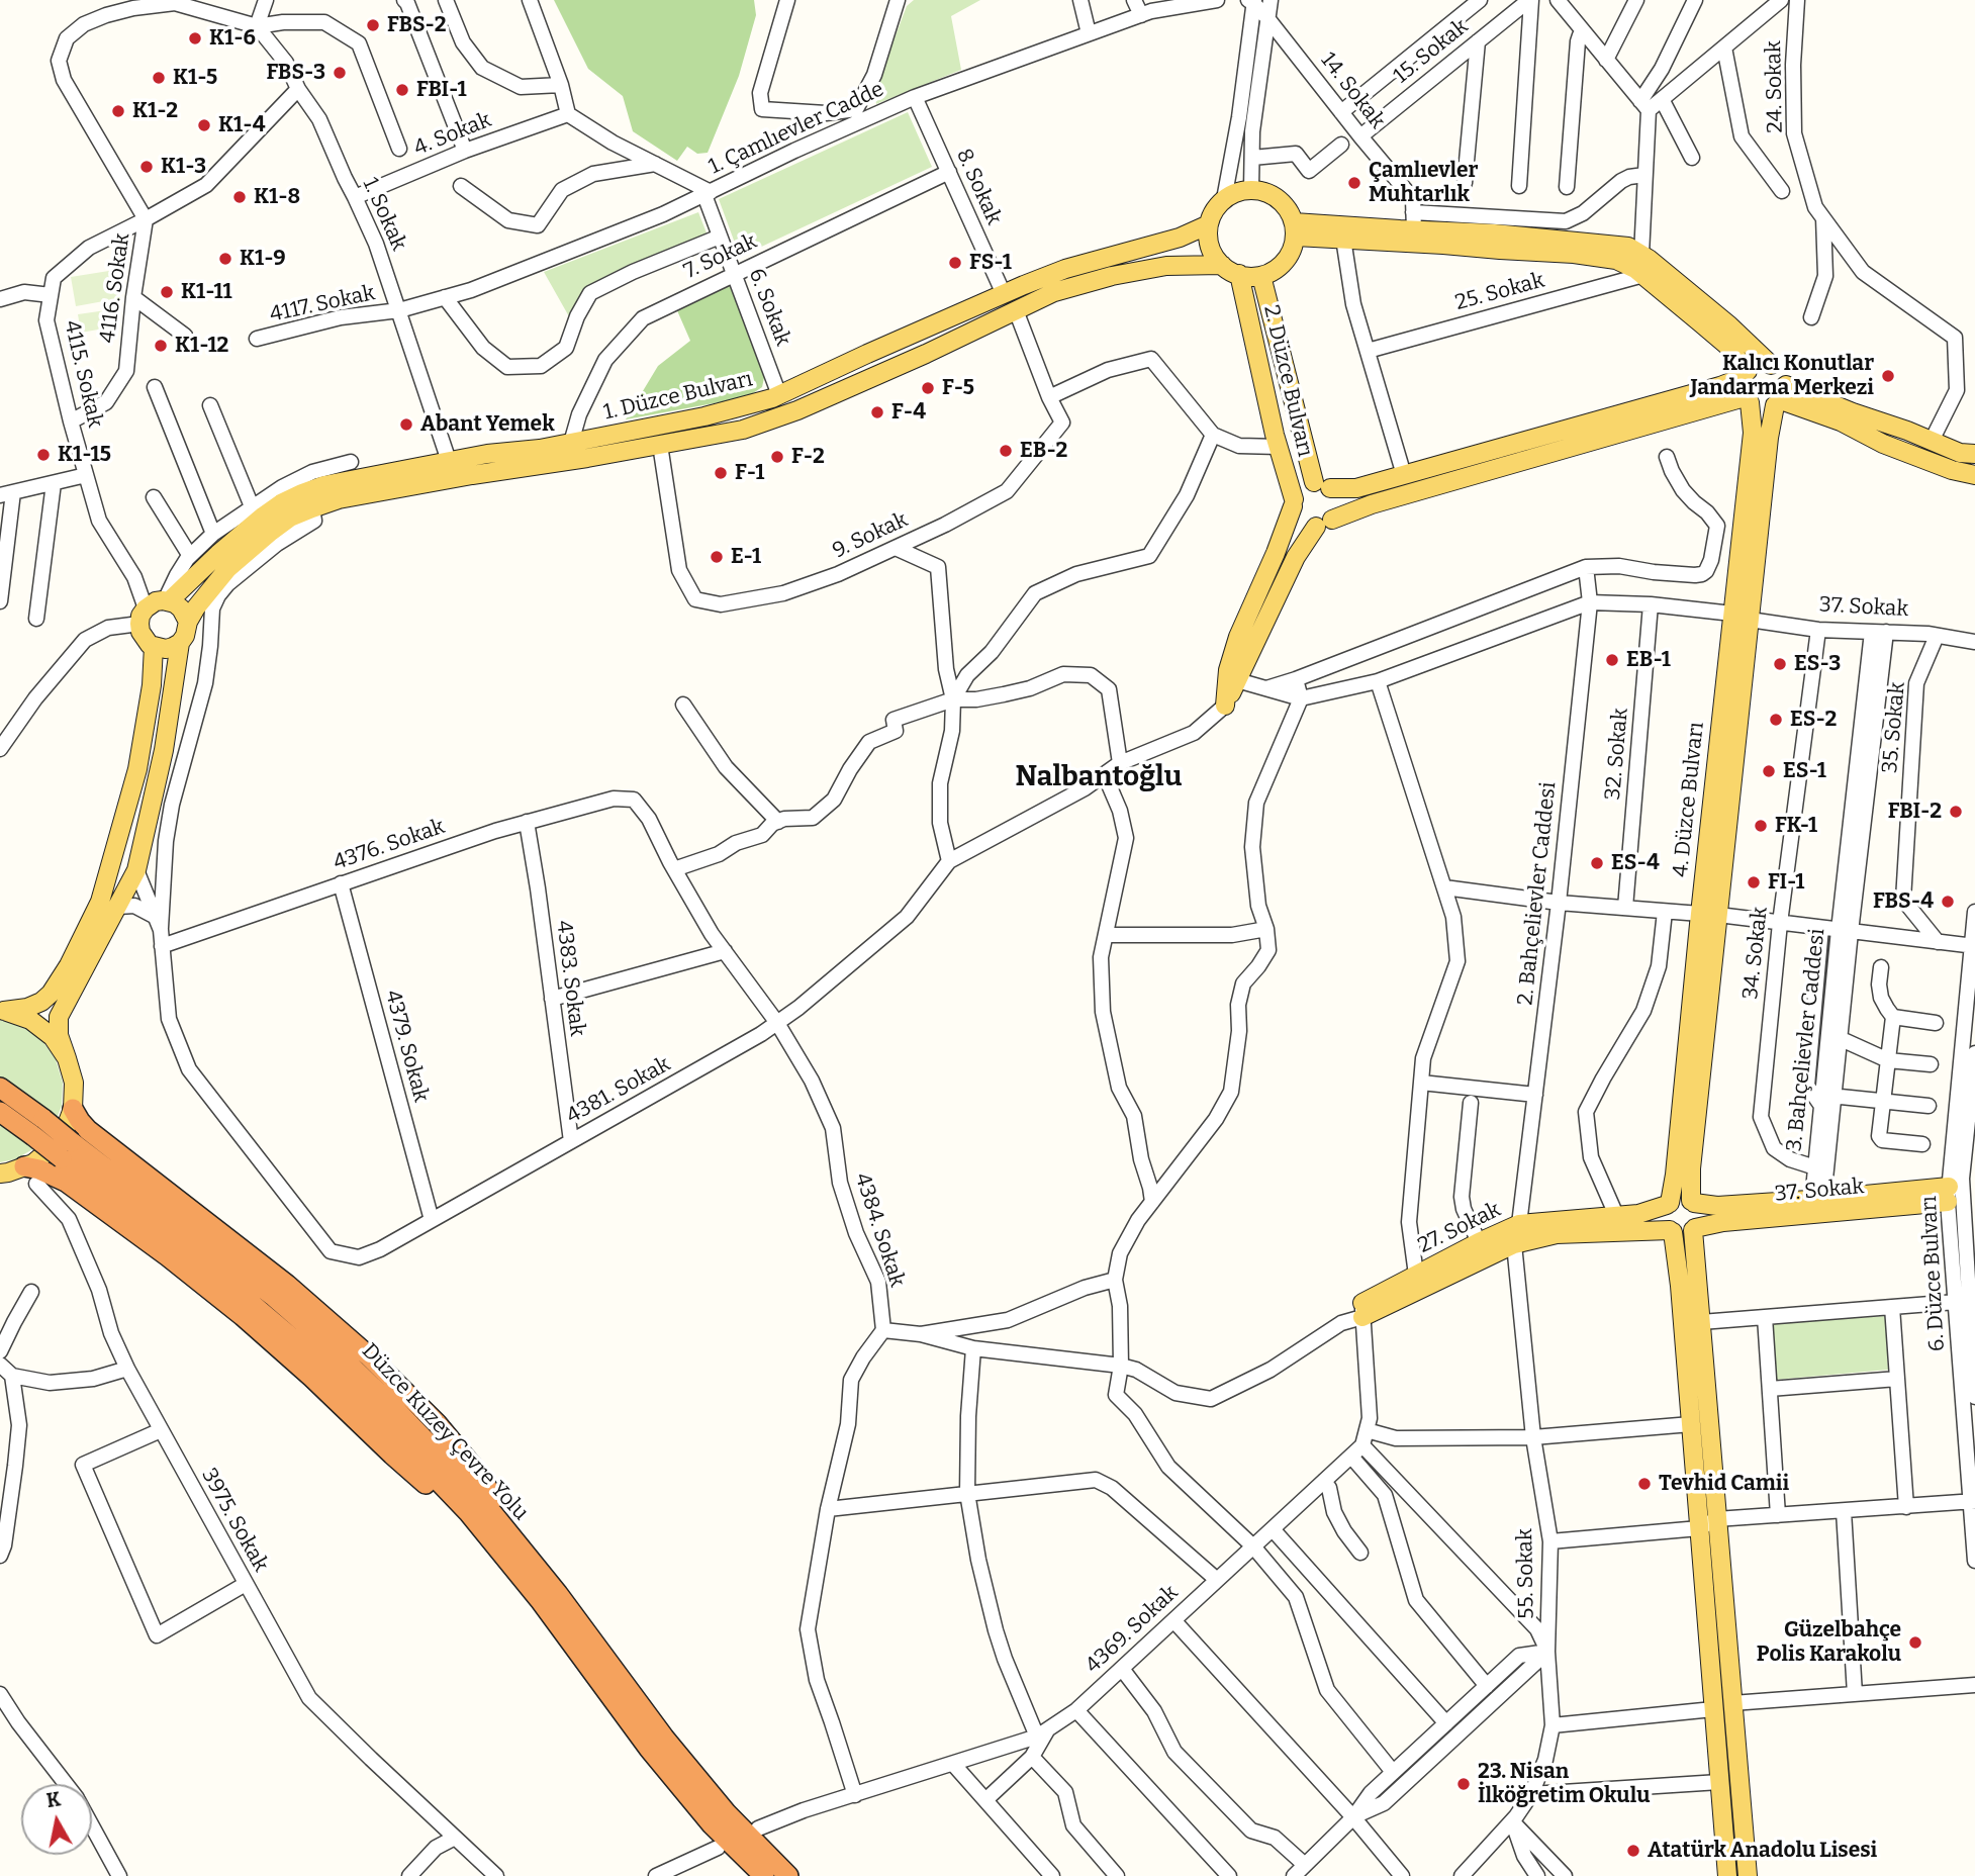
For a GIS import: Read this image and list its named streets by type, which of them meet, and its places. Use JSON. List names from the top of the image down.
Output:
{
  "streets": {
    "highway": ["Düzce Kuzey Çevre Yolu"],
    "main road": [
      "2. Düzce Bulvarı",
      "1. Düzce Bulvarı",
      "37. Sokak",
      "4. Düzce Bulvarı",
      "27. Sokak"
    ],
    "street": [
      "15. Sokak",
      "24. Sokak",
      "14. Sokak",
      "1. Çamlıevler Cadde",
      "4. Sokak",
      "8. Sokak",
      "1. Sokak",
      "7. Sokak",
      "4116. Sokak",
      "25. Sokak",
      "4117. Sokak",
      "6. Sokak",
      "4115. Sokak",
      "9. Sokak",
      "35. Sokak",
      "32. Sokak",
      "4376. Sokak",
      "2. Bahçelievler Caddesi",
      "34. Sokak",
      "4383. Sokak",
      "3. Bahçelievler Caddesi",
      "4379. Sokak",
      "4381. Sokak",
      "4384. Sokak",
      "6. Düzce Bulvarı",
      "3975. Sokak",
      "55. Sokak",
      "4369. Sokak"
    ]
  },
  "crossings": [
    ["15. Sokak", "14. Sokak"],
    ["1. Çamlıevler Cadde", "8. Sokak"],
    ["1. Çamlıevler Cadde", "1. Sokak"],
    ["1. Çamlıevler Cadde", "4117. Sokak"],
    ["1. Çamlıevler Cadde", "6. Sokak"],
    ["4. Sokak", "1. Sokak"],
    ["8. Sokak", "7. Sokak"],
    ["8. Sokak", "1. Düzce Bulvarı"],
    ["1. Sokak", "4116. Sokak"],
    ["1. Sokak", "4117. Sokak"],
    ["1. Sokak", "4115. Sokak"],
    ["1. Sokak", "1. Düzce Bulvarı"],
    ["7. Sokak", "6. Sokak"],
    ["7. Sokak", "1. Düzce Bulvarı"],
    ["4116. Sokak", "4115. Sokak"],
    ["6. Sokak", "1. Düzce Bulvarı"],
    ["4115. Sokak", "1. Düzce Bulvarı"],
    ["2. Düzce Bulvarı", "1. Düzce Bulvarı"],
    ["1. Düzce Bulvarı", "9. Sokak"],
    ["37. Sokak", "35. Sokak"],
    ["37. Sokak", "32. Sokak"],
    ["37. Sokak", "4. Düzce Bulvarı"],
    ["37. Sokak", "2. Bahçelievler Caddesi"],
    ["37. Sokak", "34. Sokak"],
    ["37. Sokak", "3. Bahçelievler Caddesi"],
    ["37. Sokak", "27. Sokak"],
    ["37. Sokak", "6. Düzce Bulvarı"],
    ["4. Düzce Bulvarı", "27. Sokak"],
    ["4376. Sokak", "4383. Sokak"],
    ["4376. Sokak", "4379. Sokak"],
    ["4376. Sokak", "4381. Sokak"],
    ["4376. Sokak", "4384. Sokak"],
    ["2. Bahçelievler Caddesi", "27. Sokak"],
    ["34. Sokak", "3. Bahçelievler Caddesi"],
    ["4383. Sokak", "4381. Sokak"],
    ["4379. Sokak", "4381. Sokak"],
    ["4381. Sokak", "4384. Sokak"]
  ],
  "districts": ["Nalbantoğlu"],
  "places": [
    "FBS-2",
    "K1-6",
    "FBS-3",
    "K1-5",
    "FBI-1",
    "K1-2",
    "K1-4",
    "K1-3",
    "Çamlıevler Muhtarlık",
    "K1-8",
    "K1-9",
    "FS-1",
    "K1-11",
    "K1-12",
    "Kalıcı Konutlar Jandarma Merkezi",
    "F-5",
    "F-4",
    "Abant Yemek",
    "EB-2",
    "K1-15",
    "F-2",
    "F-1",
    "E-1",
    "EB-1",
    "ES-3",
    "ES-2",
    "ES-1",
    "FBI-2",
    "FK-1",
    "ES-4",
    "FI-1",
    "FBS-4",
    "Tevhid Camii",
    "Güzelbahçe Polis Karakolu",
    "23. Nisan İlköğretim Okulu",
    "Atatürk Anadolu Lisesi"
  ],
  "north": "top"
}
